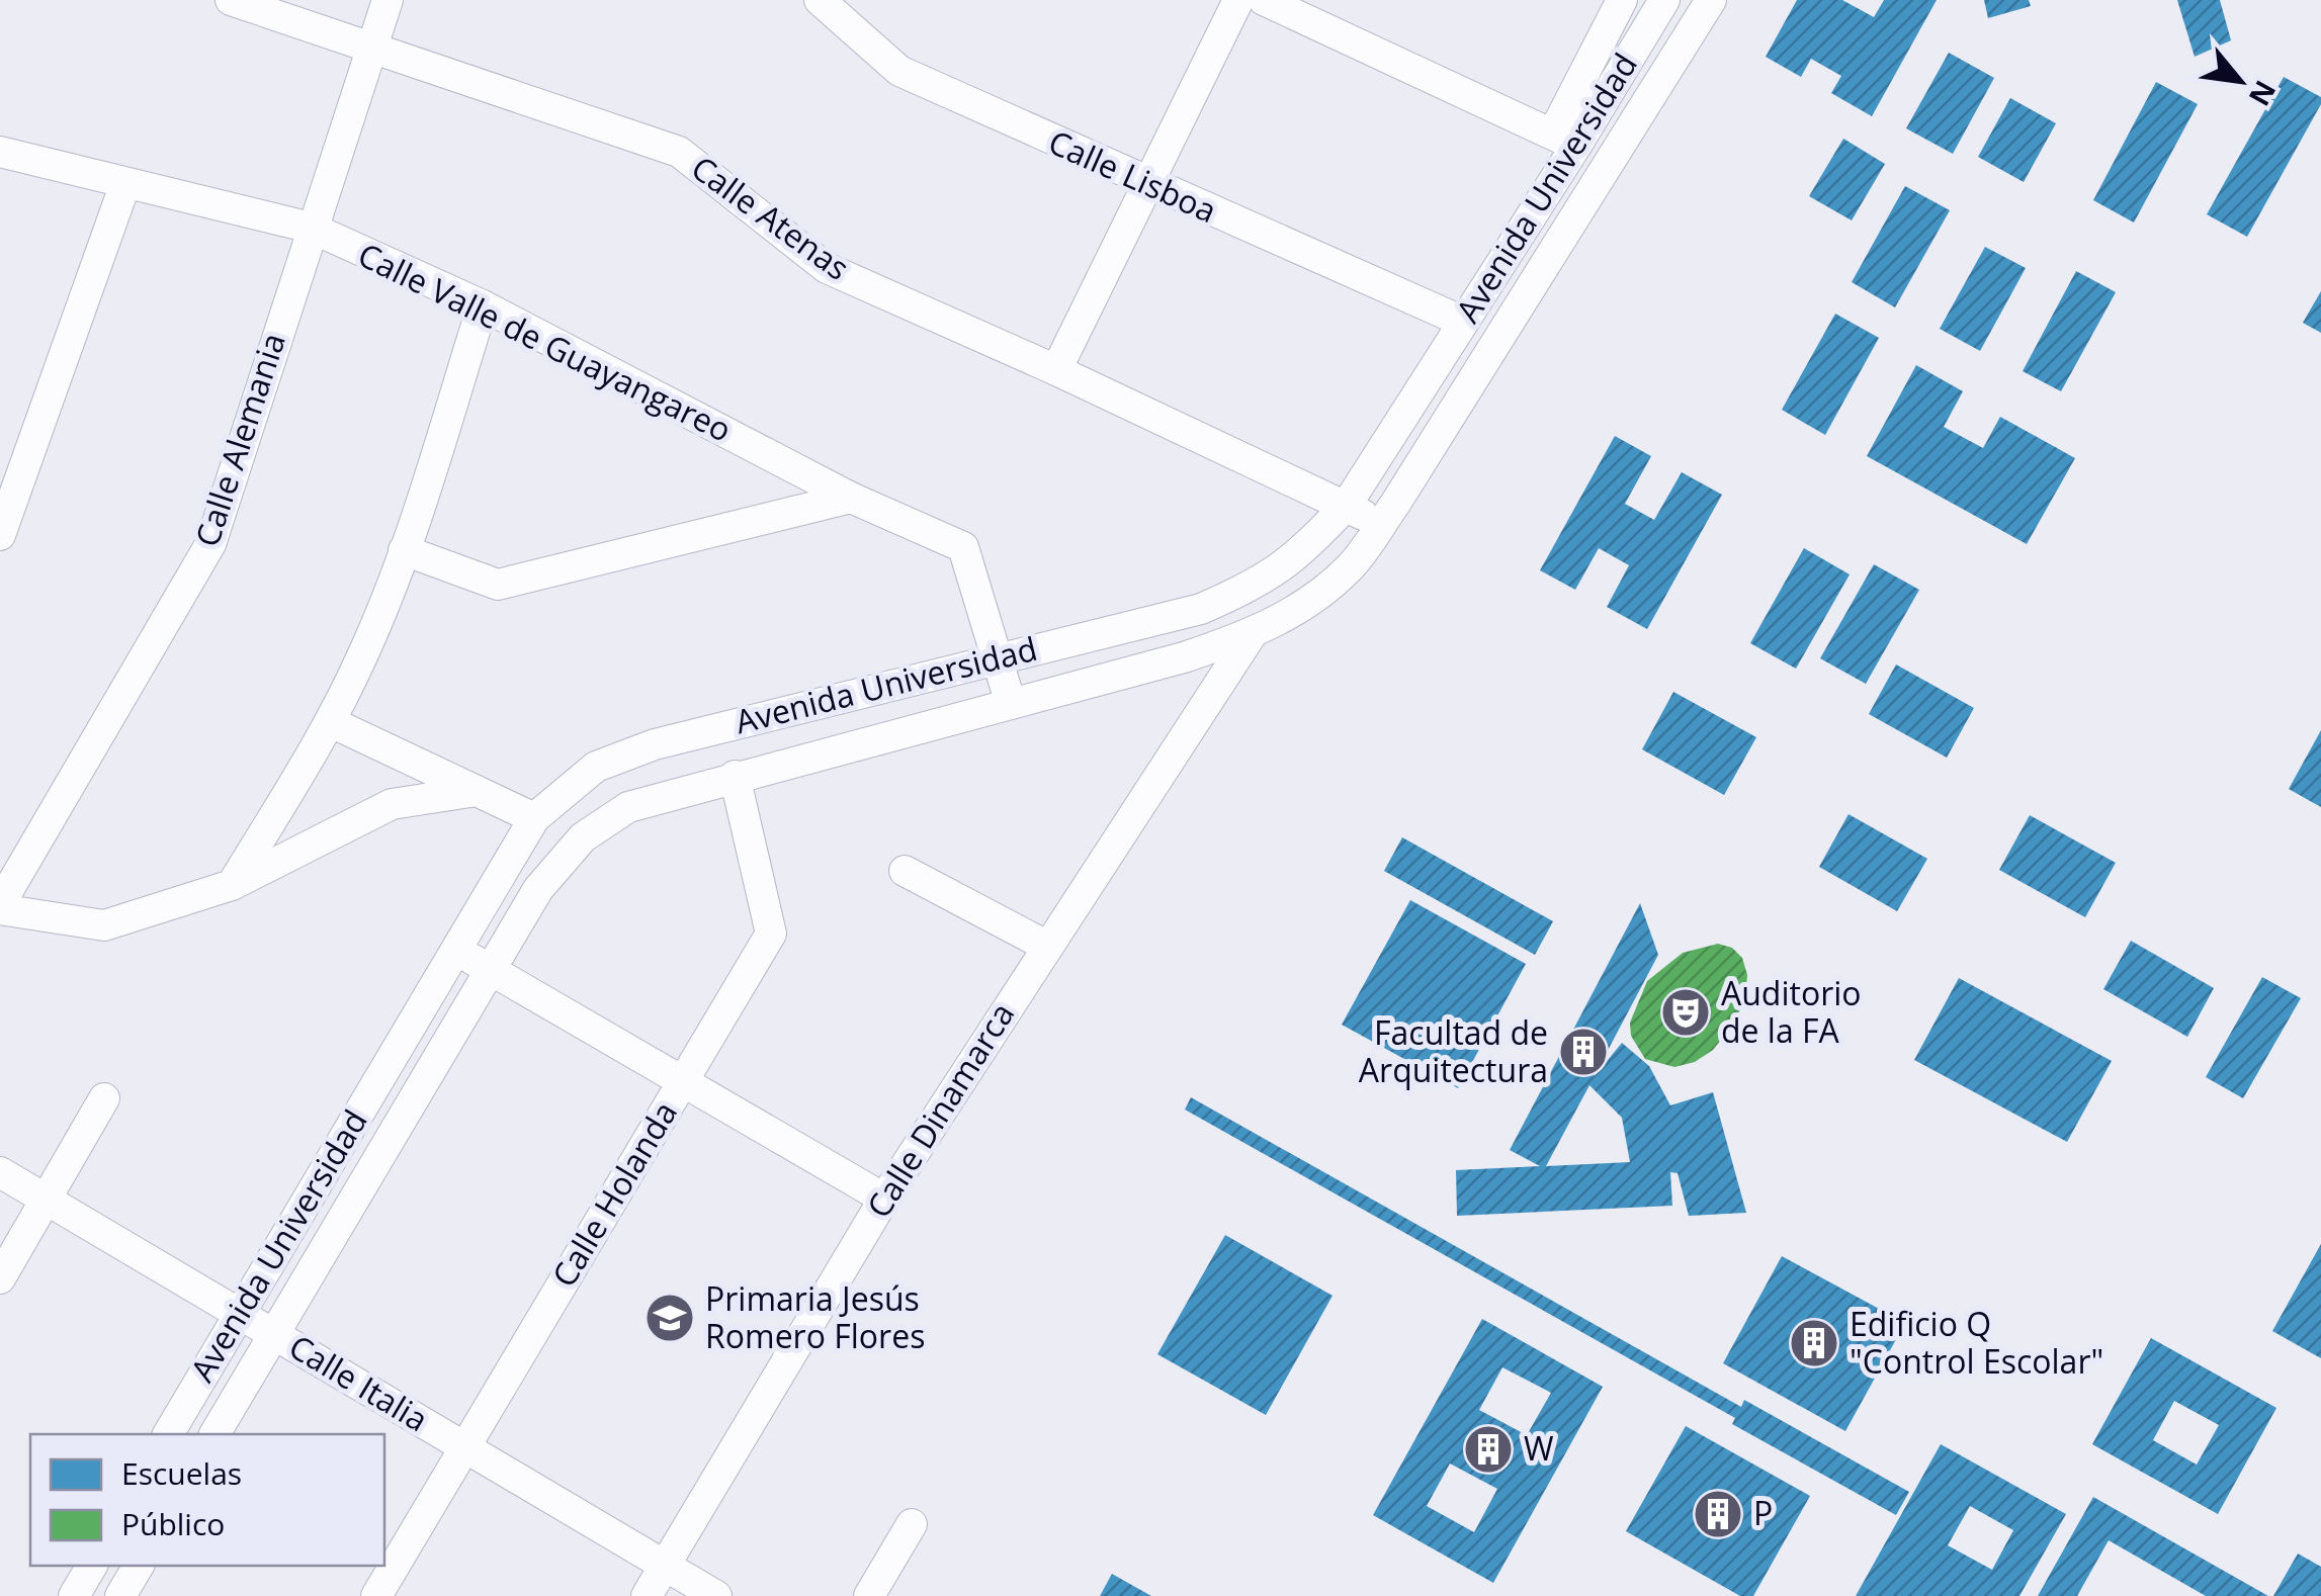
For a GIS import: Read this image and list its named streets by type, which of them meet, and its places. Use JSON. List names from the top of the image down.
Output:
{
  "streets": {
    "street": [
      "Calle Lisboa",
      "Avenida Universidad",
      "Calle Atenas",
      "Calle Valle de Guayangareo",
      "Calle Alemania",
      "Calle Dinamarca",
      "Calle Holanda",
      "Calle Italia"
    ]
  },
  "crossings": [
    ["Calle Lisboa", "Avenida Universidad"],
    ["Avenida Universidad", "Calle Atenas"],
    ["Avenida Universidad", "Calle Valle de Guayangareo"],
    ["Avenida Universidad", "Calle Dinamarca"],
    ["Avenida Universidad", "Calle Holanda"],
    ["Avenida Universidad", "Calle Italia"],
    ["Calle Atenas", "Calle Alemania"],
    ["Calle Valle de Guayangareo", "Calle Alemania"],
    ["Calle Dinamarca", "Calle Italia"],
    ["Calle Holanda", "Calle Italia"]
  ],
  "places": {
    "theatre": ["Auditorio de la FA"],
    "building": [
      "Facultad de Arquitectura",
      "Edificio Q \"Control Escolar\"",
      "W",
      "P"
    ],
    "school or university": ["Primaria Jesús Romero Flores"]
  },
  "legend": ["Escuelas", "Público"],
  "north": "bottom right"
}
